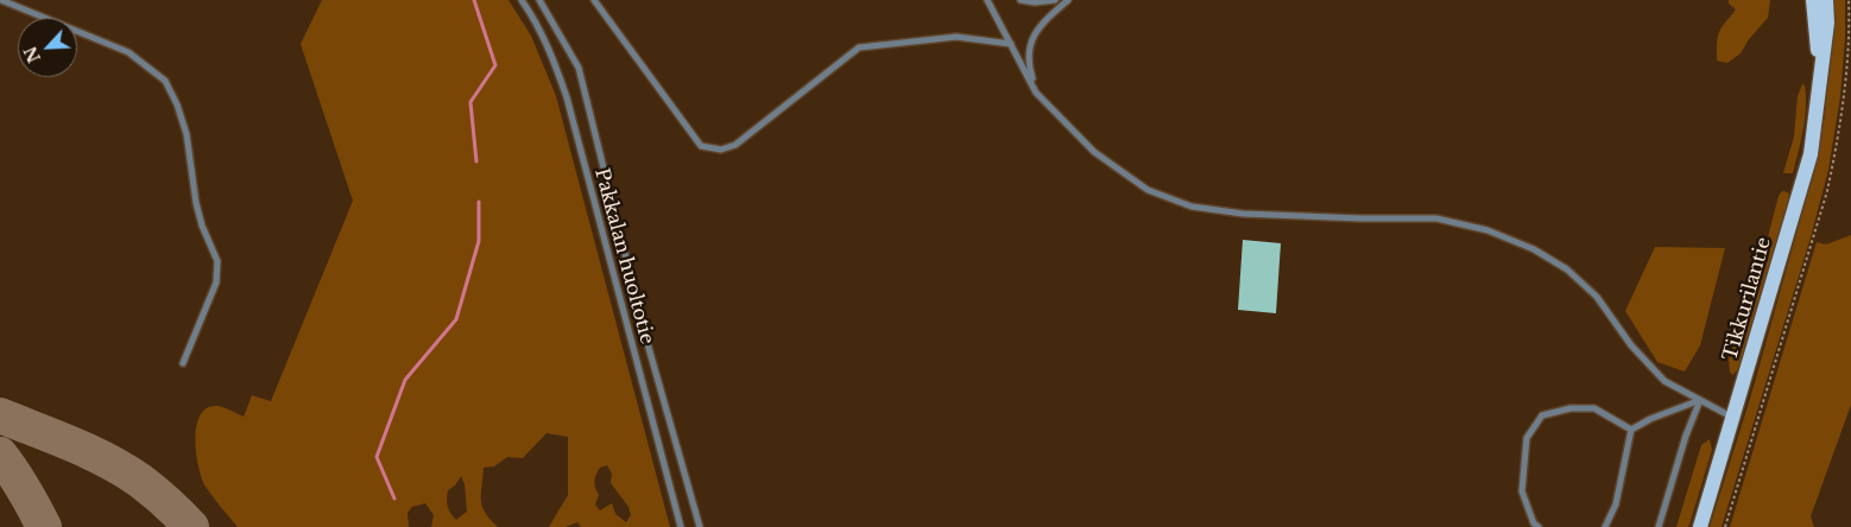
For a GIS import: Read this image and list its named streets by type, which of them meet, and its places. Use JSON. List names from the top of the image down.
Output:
{
  "streets": {
    "main road": ["Tikkurilantie"],
    "lane": ["Pakkalan huoltotie"]
  },
  "north": "bottom left"
}
